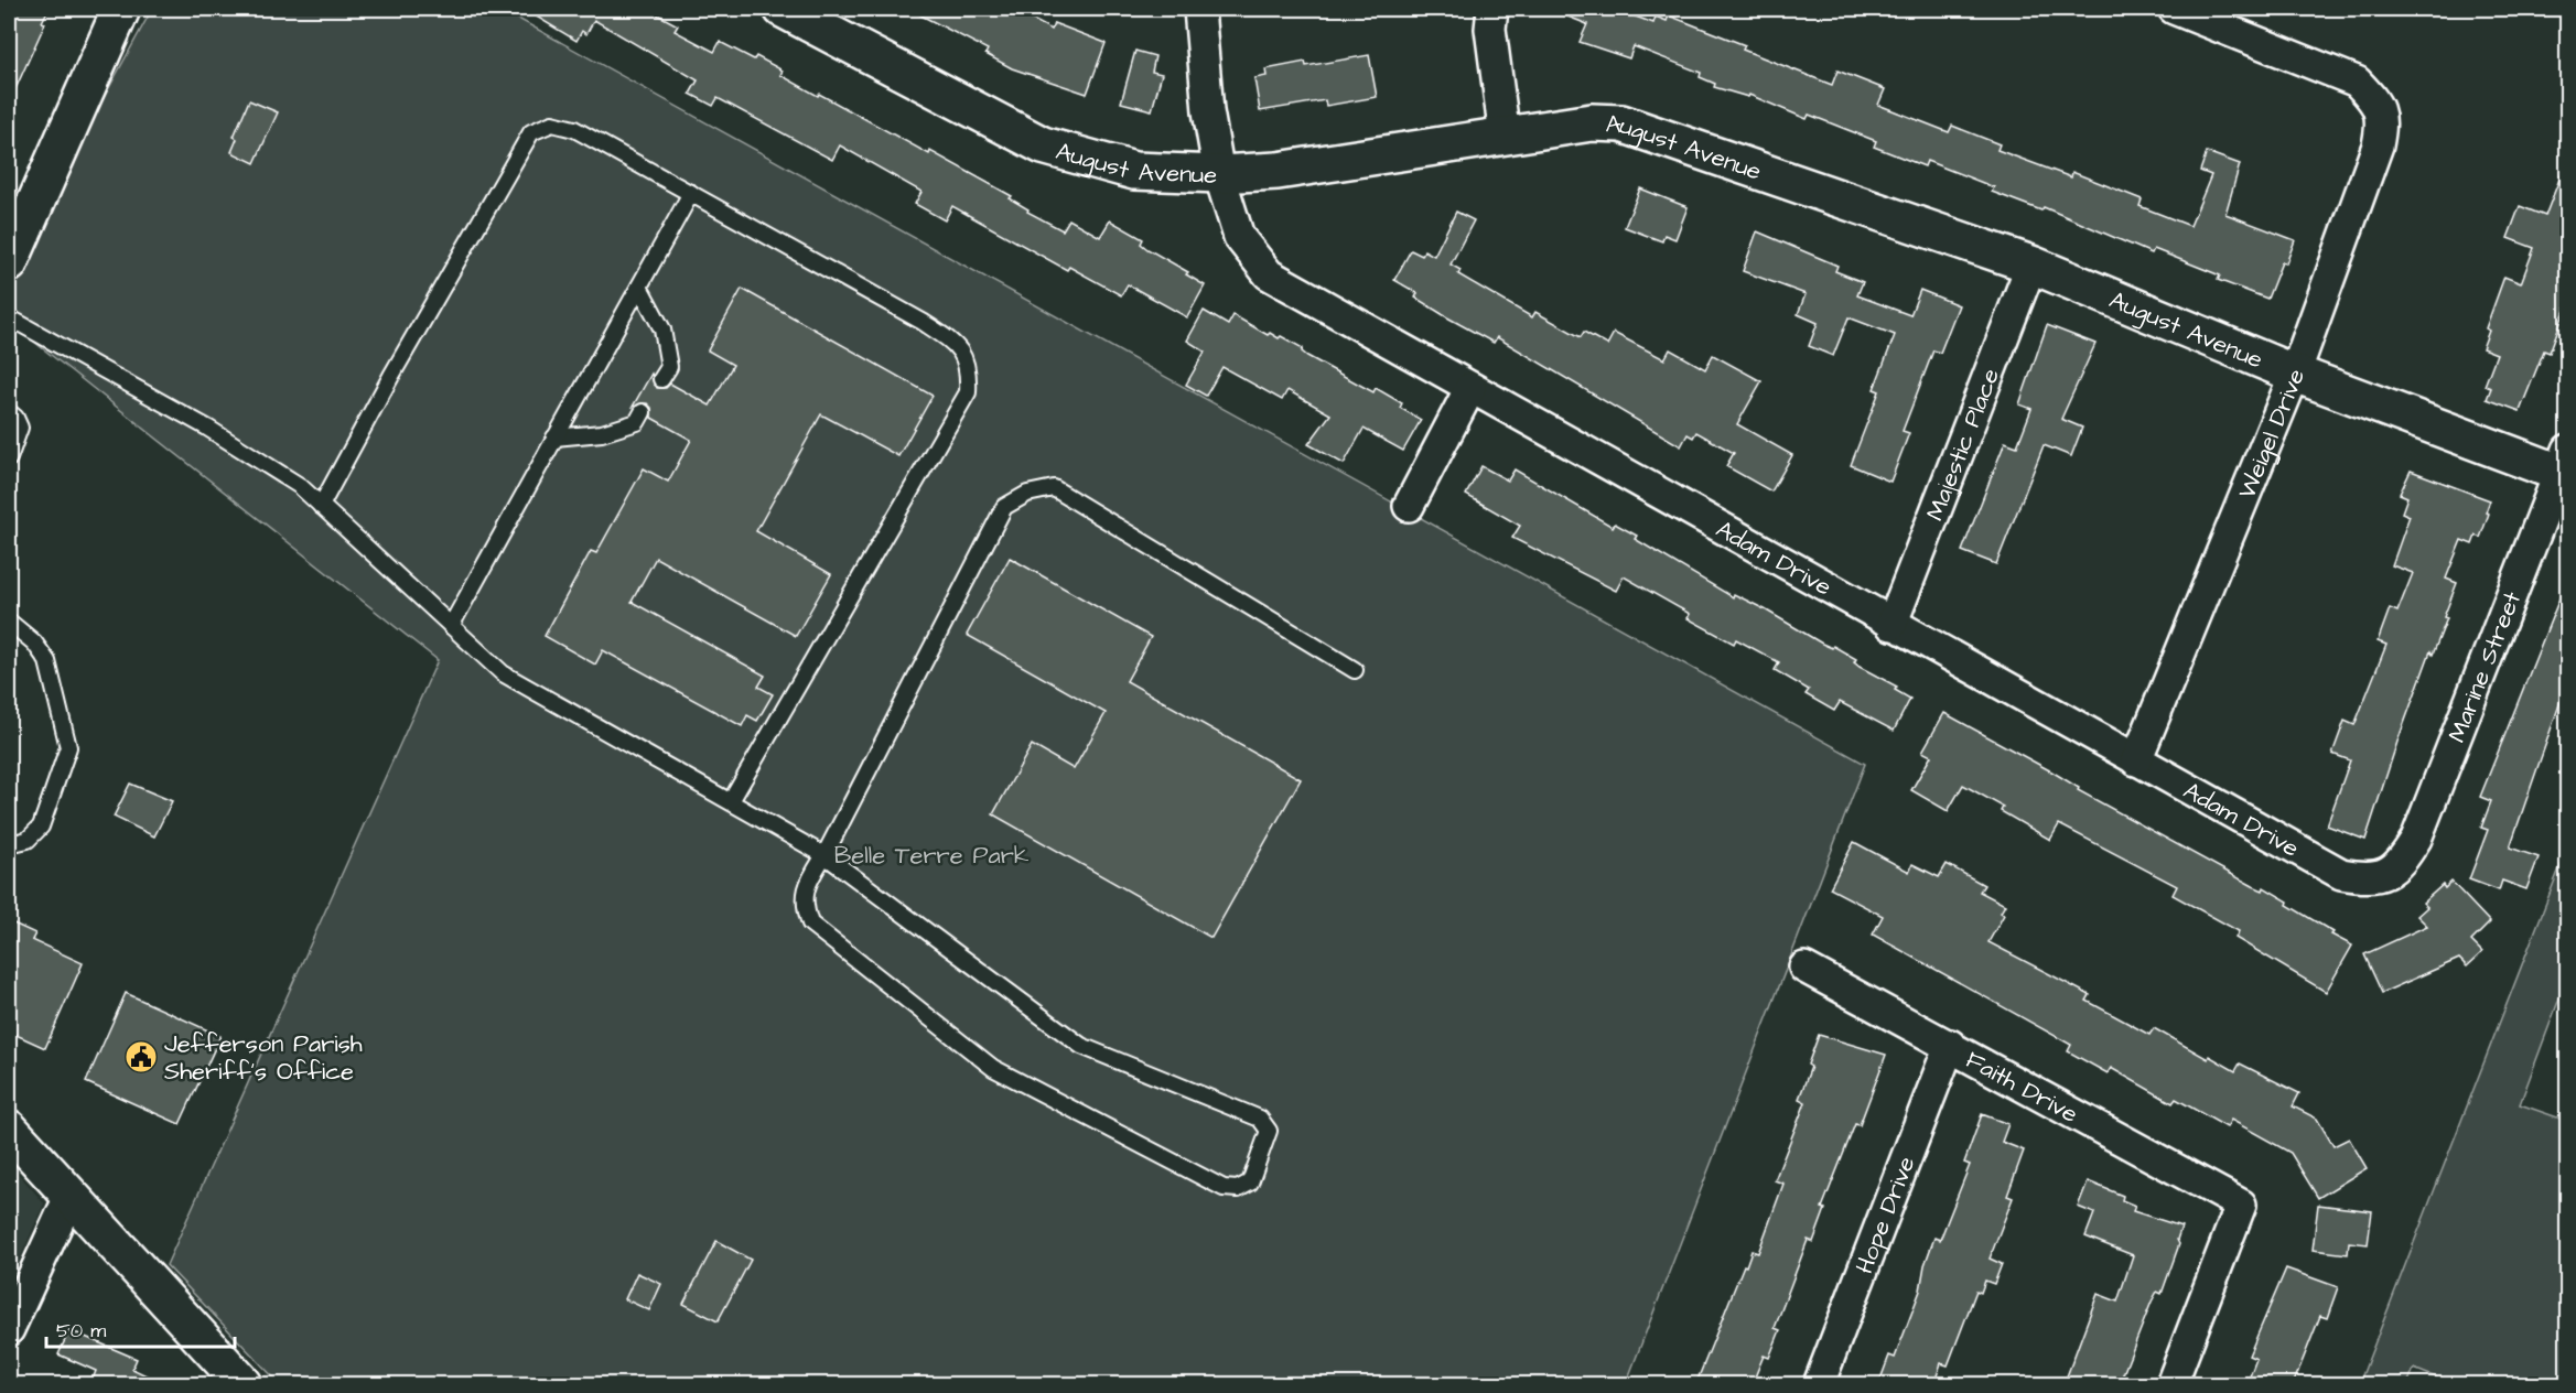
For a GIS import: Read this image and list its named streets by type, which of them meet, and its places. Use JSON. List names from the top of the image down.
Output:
{
  "streets": {
    "street": [
      "August Avenue",
      "Weigel Drive",
      "Majestic Place",
      "Adam Drive",
      "Marine Street",
      "Faith Drive",
      "Hope Drive"
    ]
  },
  "crossings": [
    ["August Avenue", "Weigel Drive"],
    ["August Avenue", "Majestic Place"],
    ["August Avenue", "Adam Drive"],
    ["August Avenue", "Marine Street"],
    ["Weigel Drive", "Adam Drive"],
    ["Majestic Place", "Adam Drive"],
    ["Adam Drive", "Marine Street"],
    ["Faith Drive", "Hope Drive"]
  ],
  "parks": ["Belle Terre Park"],
  "places": {
    "public building": ["Jefferson Parish Sheriff's Office"]
  },
  "scale_bar": "50 m"
}
